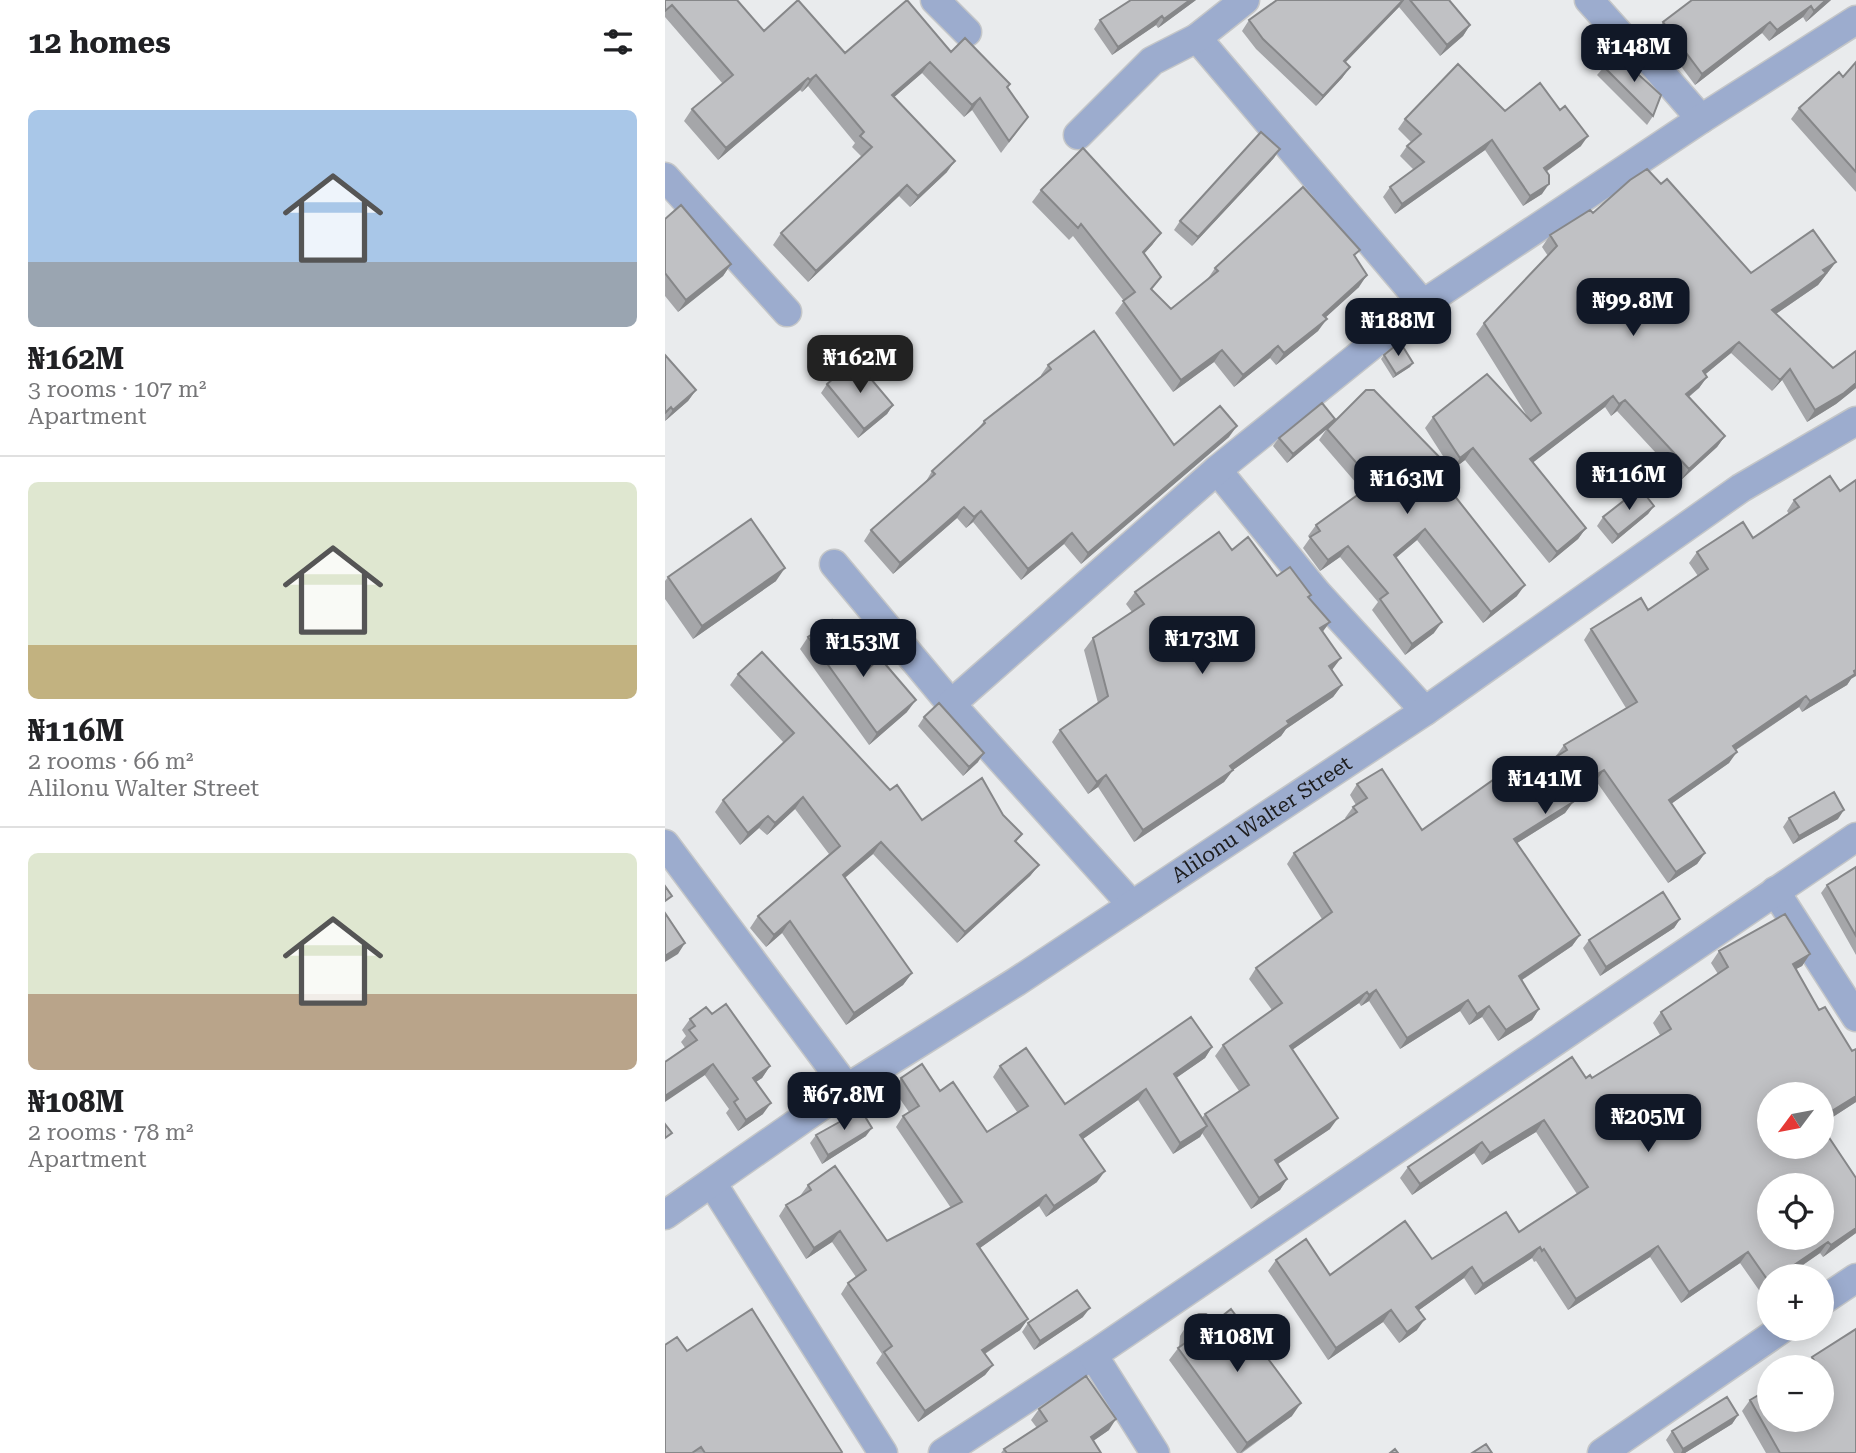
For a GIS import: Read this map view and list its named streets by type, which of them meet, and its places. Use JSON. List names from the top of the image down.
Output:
{
  "streets": {
    "street": ["Alilonu Walter Street"]
  },
  "north": "bottom left",
  "page": {
    "heading": "12 homes",
    "price": [
      "₦148M",
      "₦99.8M",
      "₦188M",
      "₦162M",
      "₦116M",
      "₦163M",
      "₦173M",
      "₦153M",
      "₦141M",
      "₦67.8M",
      "₦205M",
      "₦108M"
    ],
    "list": [
      {
        "name": "₦162M",
        "note": "3 rooms · 107 m² · Apartment"
      },
      {
        "name": "₦116M",
        "note": "2 rooms · 66 m² · Alilonu Walter Street"
      },
      {
        "name": "₦108M",
        "note": "2 rooms · 78 m² · Apartment"
      }
    ],
    "map_buttons": ["+", "−"]
  }
}
